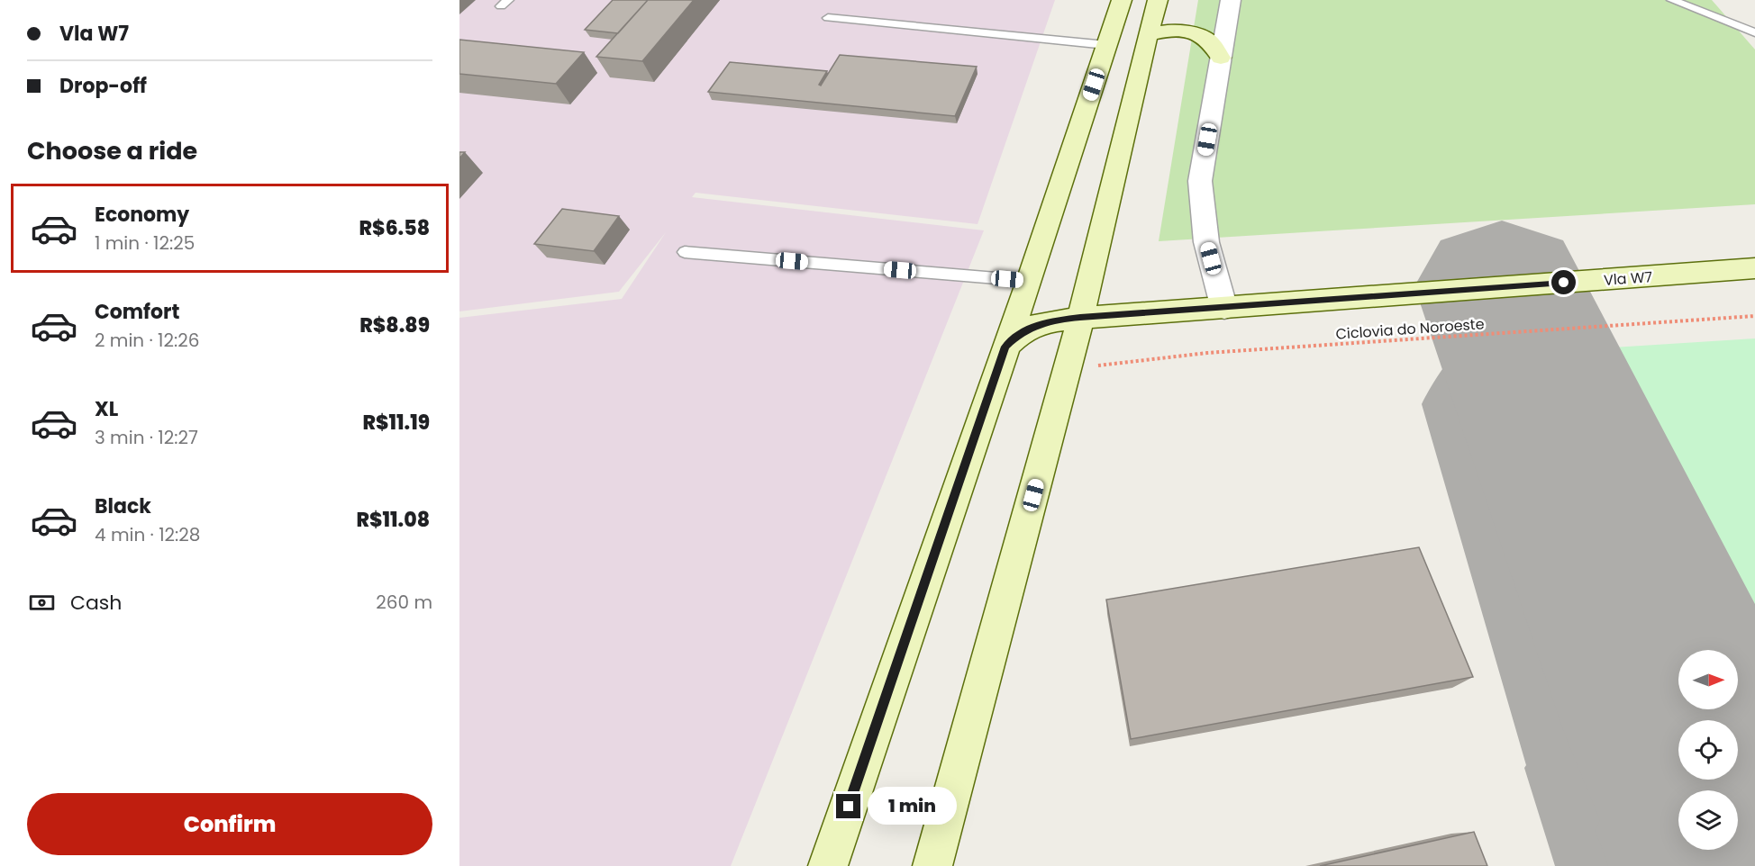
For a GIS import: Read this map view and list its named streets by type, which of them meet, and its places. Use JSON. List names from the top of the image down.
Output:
{
  "streets": {
    "main road": ["Vla W7"],
    "path": ["Ciclovia do Noroeste"]
  },
  "north": "right",
  "page": {
    "banner": ["Vla W7", "Drop-off"],
    "heading": "Choose a ride",
    "list": [
      {
        "name": "Economy",
        "note": "1 min · 12:25",
        "value": "R$6.58"
      },
      {
        "name": "Comfort",
        "note": "2 min · 12:26",
        "value": "R$8.89"
      },
      {
        "name": "XL",
        "note": "3 min · 12:27",
        "value": "R$11.19"
      },
      {
        "name": "Black",
        "note": "4 min · 12:28",
        "value": "R$11.08"
      }
    ],
    "pay": ["Cash", "260 m"],
    "buttons": "Confirm",
    "bubble": "1 min"
  }
}
